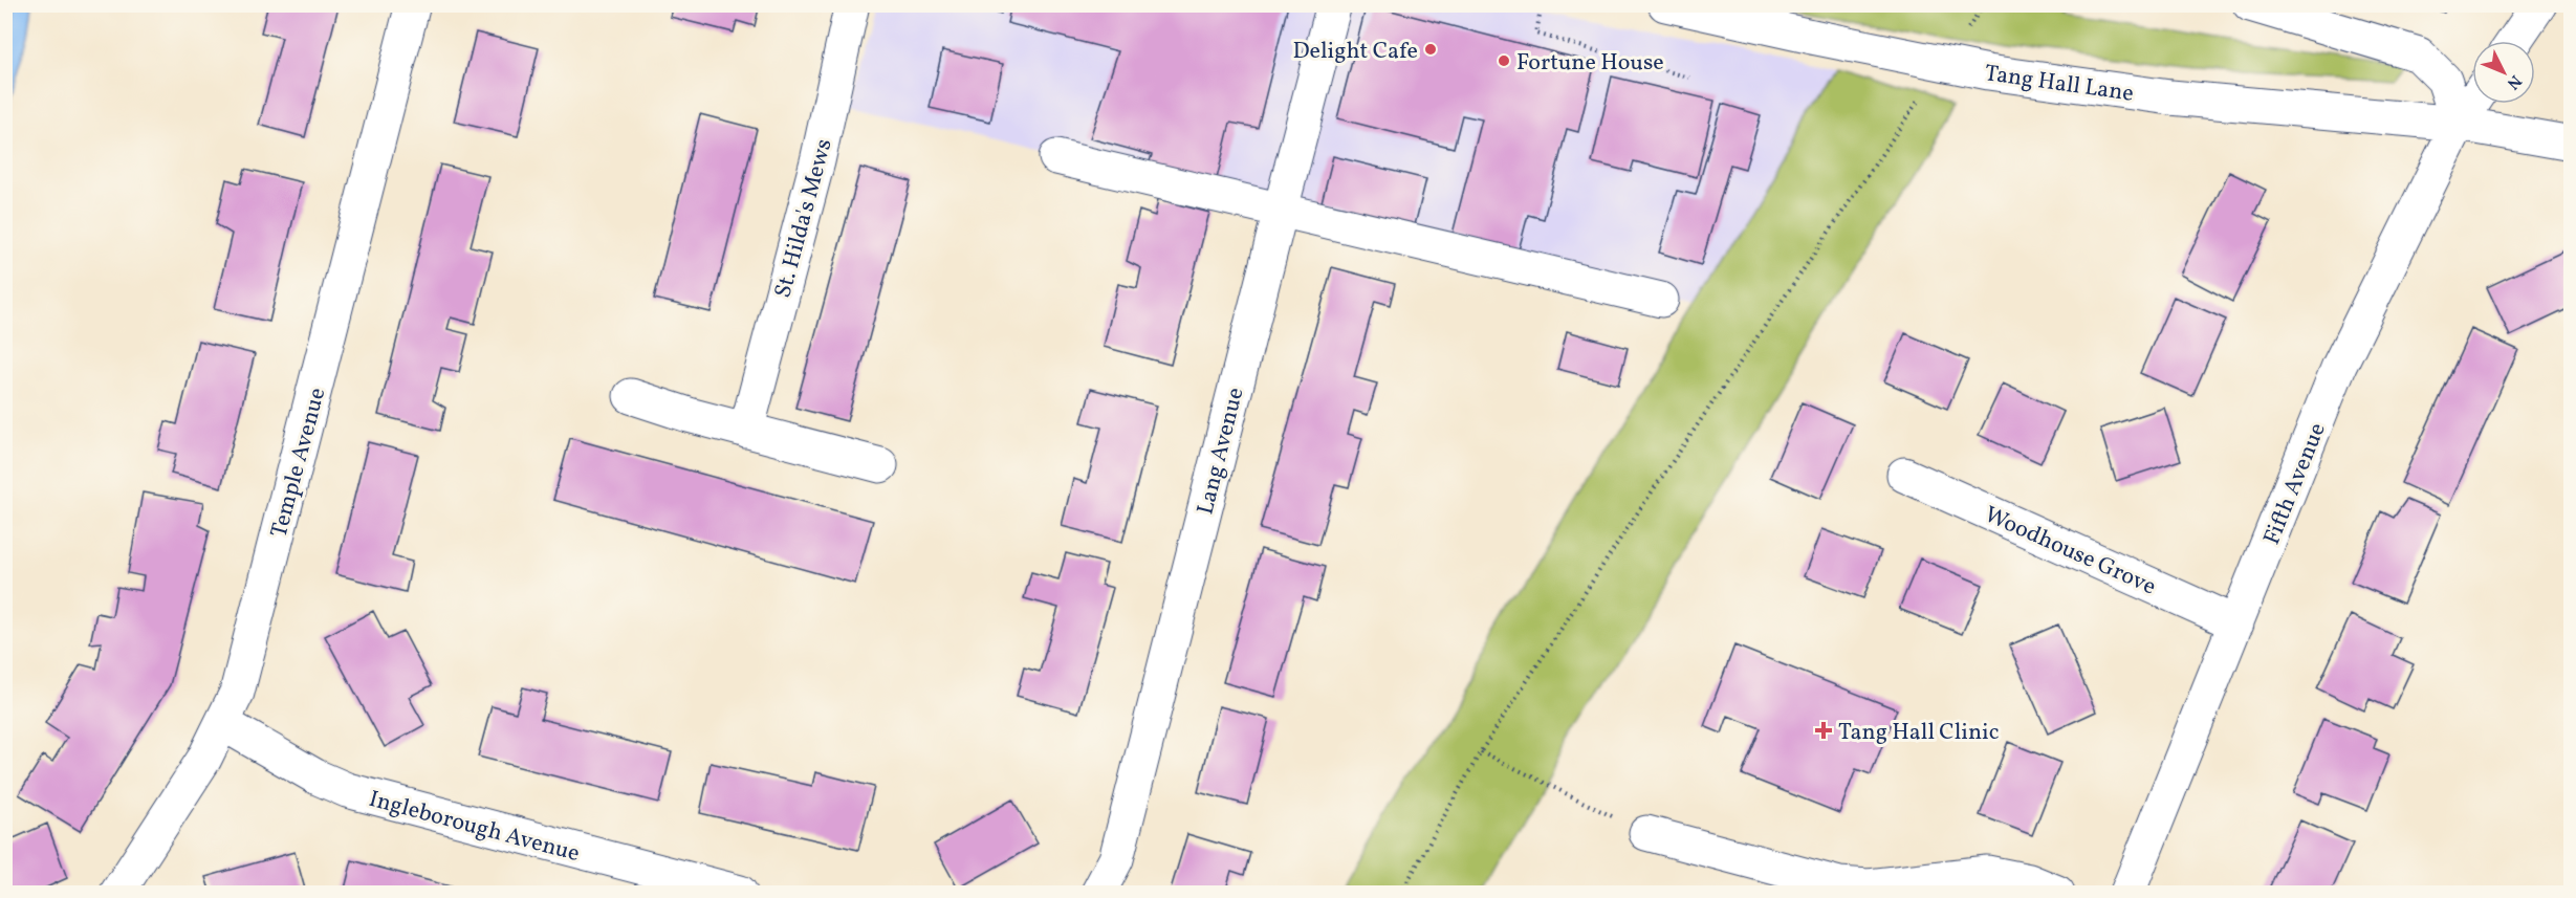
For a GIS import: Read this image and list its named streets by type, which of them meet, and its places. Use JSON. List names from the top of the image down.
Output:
{
  "streets": {
    "street": [
      "Tang Hall Lane",
      "St. Hilda's Mews",
      "Lang Avenue",
      "Temple Avenue",
      "Fifth Avenue",
      "Woodhouse Grove",
      "Ingleborough Avenue"
    ]
  },
  "crossings": [
    ["Tang Hall Lane", "Fifth Avenue"],
    ["Temple Avenue", "Ingleborough Avenue"],
    ["Fifth Avenue", "Woodhouse Grove"]
  ],
  "places": {
    "other": ["Delight Cafe", "Fortune House"],
    "health": ["Tang Hall Clinic"]
  },
  "north": "bottom right"
}
